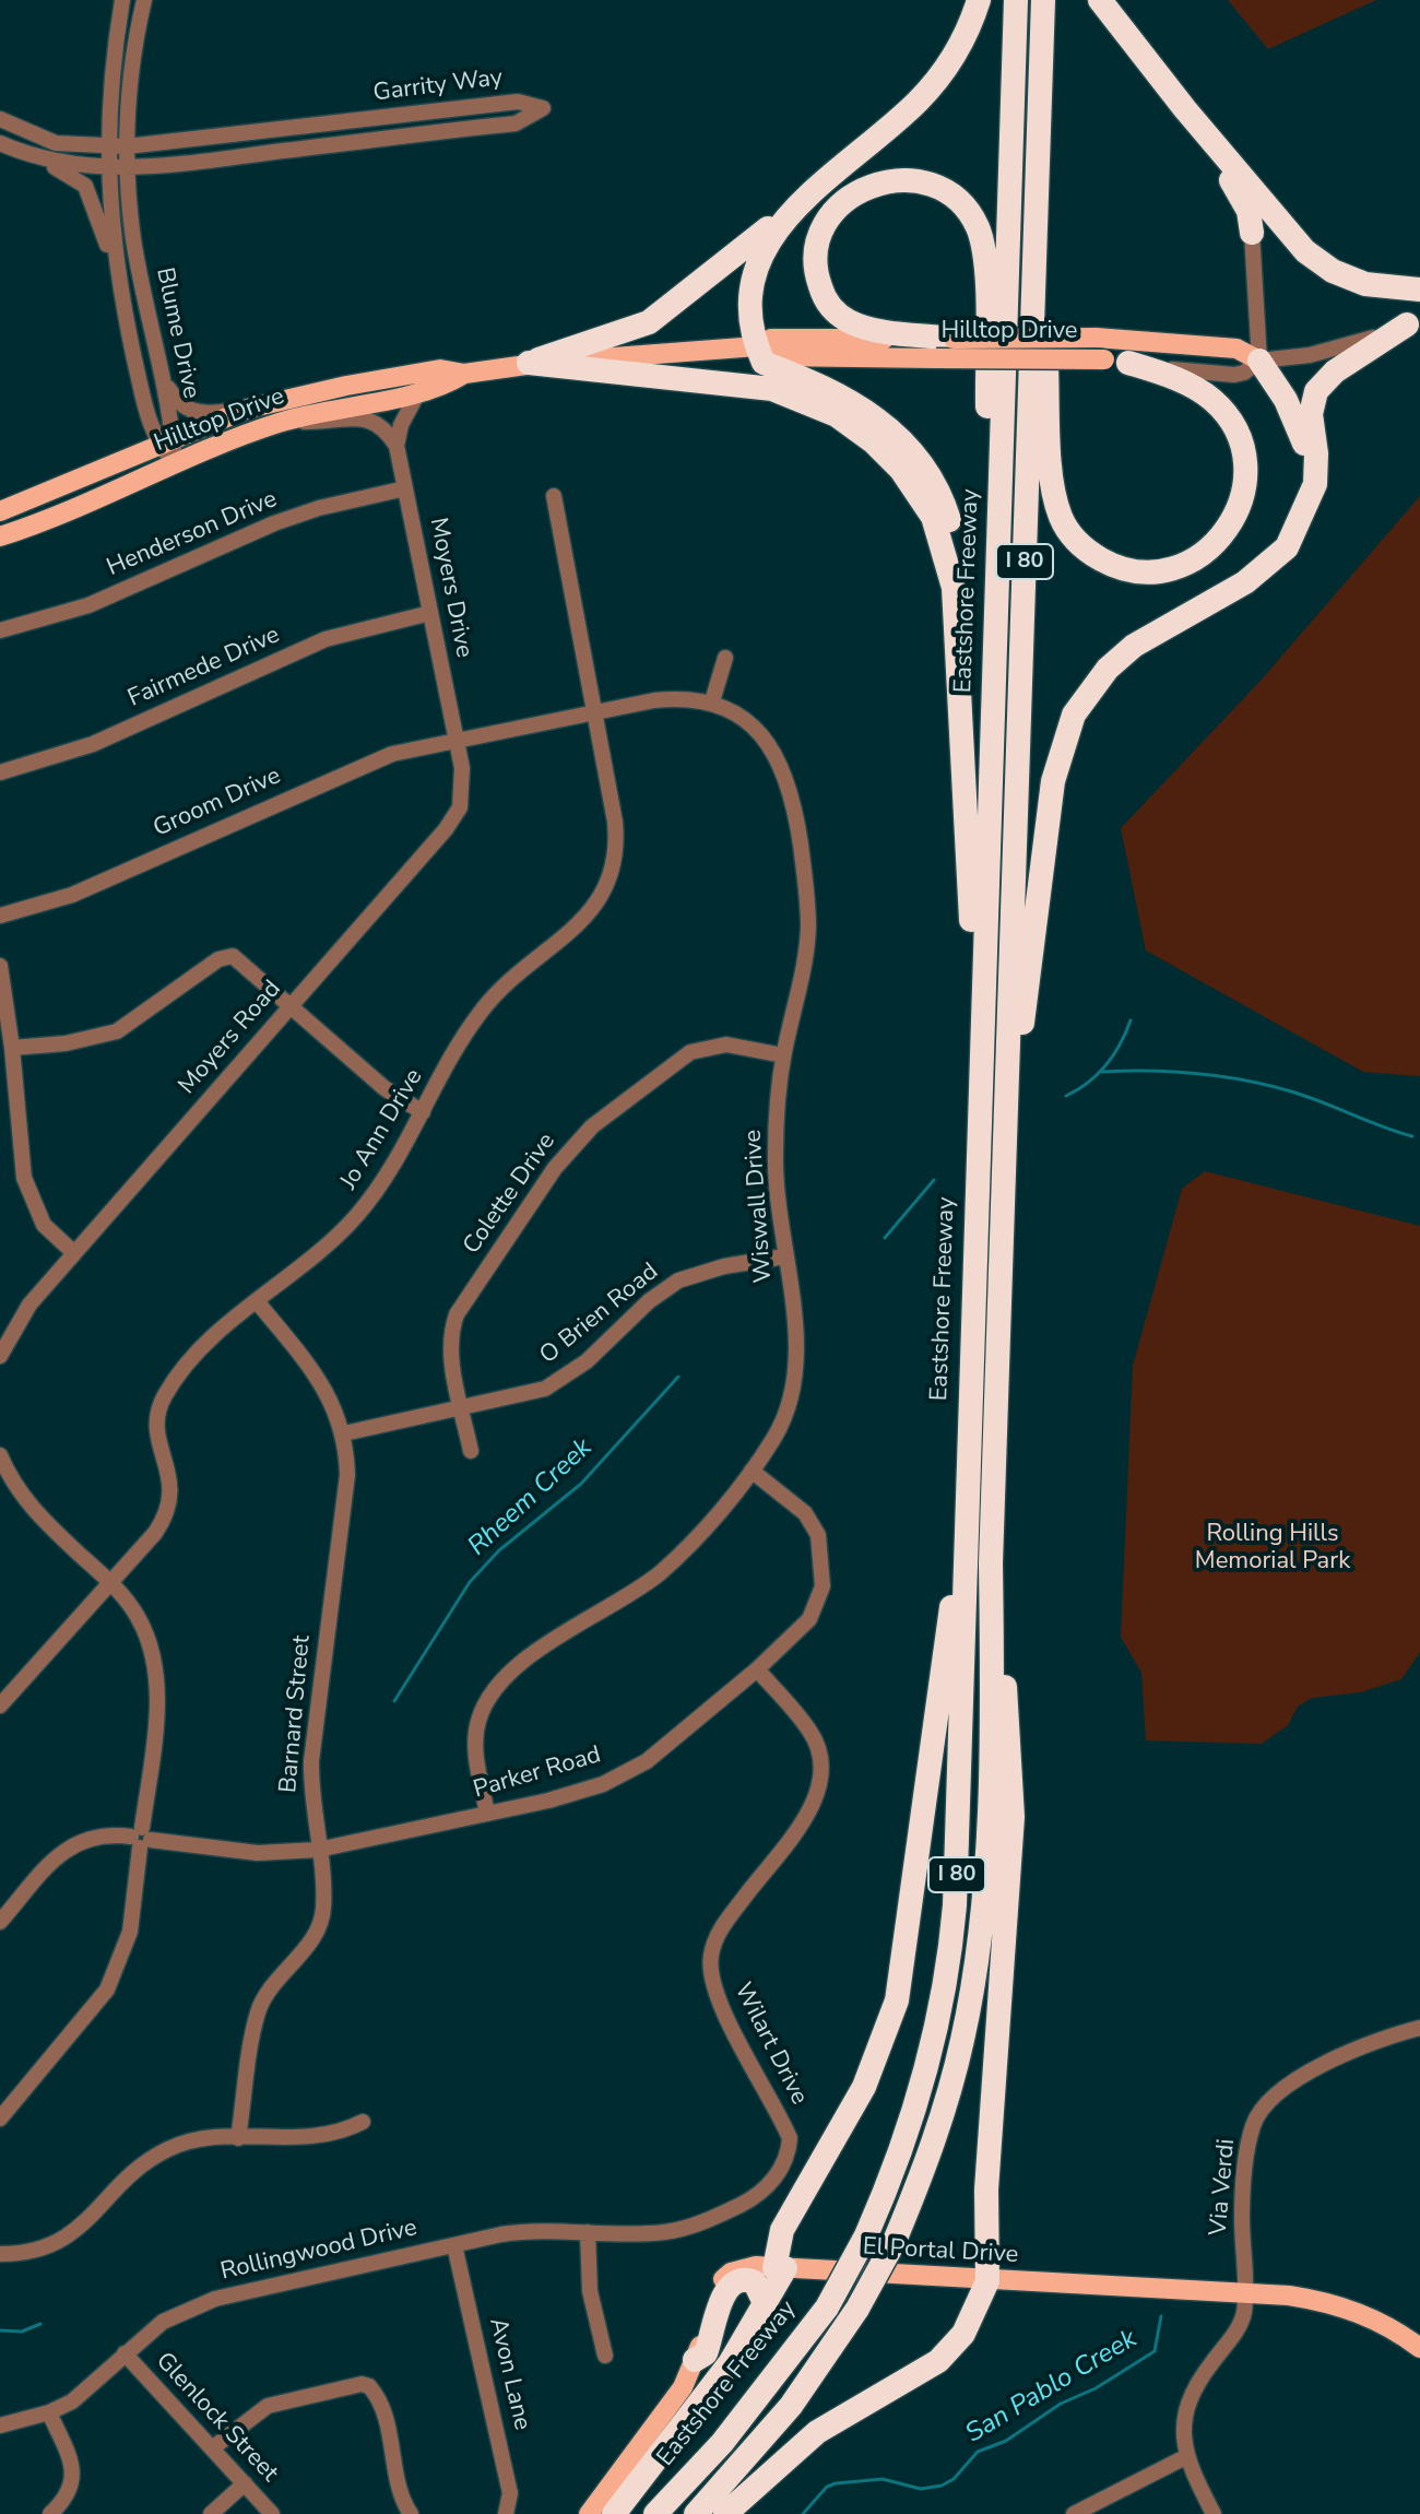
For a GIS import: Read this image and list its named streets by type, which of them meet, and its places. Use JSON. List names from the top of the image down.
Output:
{
  "streets": {
    "highway": ["I 80", "Eastshore Freeway"],
    "main road": ["Hilltop Drive", "El Portal Drive"],
    "street": [
      "Garrity Way",
      "Blume Drive",
      "Henderson Drive",
      "Moyers Drive",
      "Fairmede Drive",
      "Groom Drive",
      "Moyers Road",
      "Jo Ann Drive",
      "Colette Drive",
      "Wiswall Drive",
      "O Brien Road",
      "Barnard Street",
      "Parker Road",
      "Wilart Drive",
      "Via Verdi",
      "Rollingwood Drive",
      "Avon Lane",
      "Glenlock Street"
    ]
  },
  "crossings": [
    ["Garrity Way", "Blume Drive"],
    ["Hilltop Drive", "Blume Drive"],
    ["Henderson Drive", "Moyers Drive"],
    ["Moyers Drive", "Fairmede Drive"],
    ["Moyers Drive", "Groom Drive"],
    ["Moyers Drive", "Moyers Road"],
    ["Moyers Drive", "Wiswall Drive"],
    ["Groom Drive", "Moyers Road"],
    ["Groom Drive", "Wiswall Drive"],
    ["Moyers Road", "Wiswall Drive"],
    ["Jo Ann Drive", "Wiswall Drive"],
    ["Jo Ann Drive", "Barnard Street"],
    ["Colette Drive", "Wiswall Drive"],
    ["Colette Drive", "O Brien Road"],
    ["Wiswall Drive", "O Brien Road"],
    ["Wiswall Drive", "Parker Road"],
    ["O Brien Road", "Barnard Street"],
    ["Barnard Street", "Parker Road"],
    ["Parker Road", "Wilart Drive"],
    ["Wilart Drive", "Rollingwood Drive"],
    ["Via Verdi", "El Portal Drive"],
    ["Rollingwood Drive", "Avon Lane"],
    ["Rollingwood Drive", "Glenlock Street"]
  ],
  "water": ["Rheem Creek", "San Pablo Creek"],
  "parks": ["Rolling Hills Memorial Park"]
}
